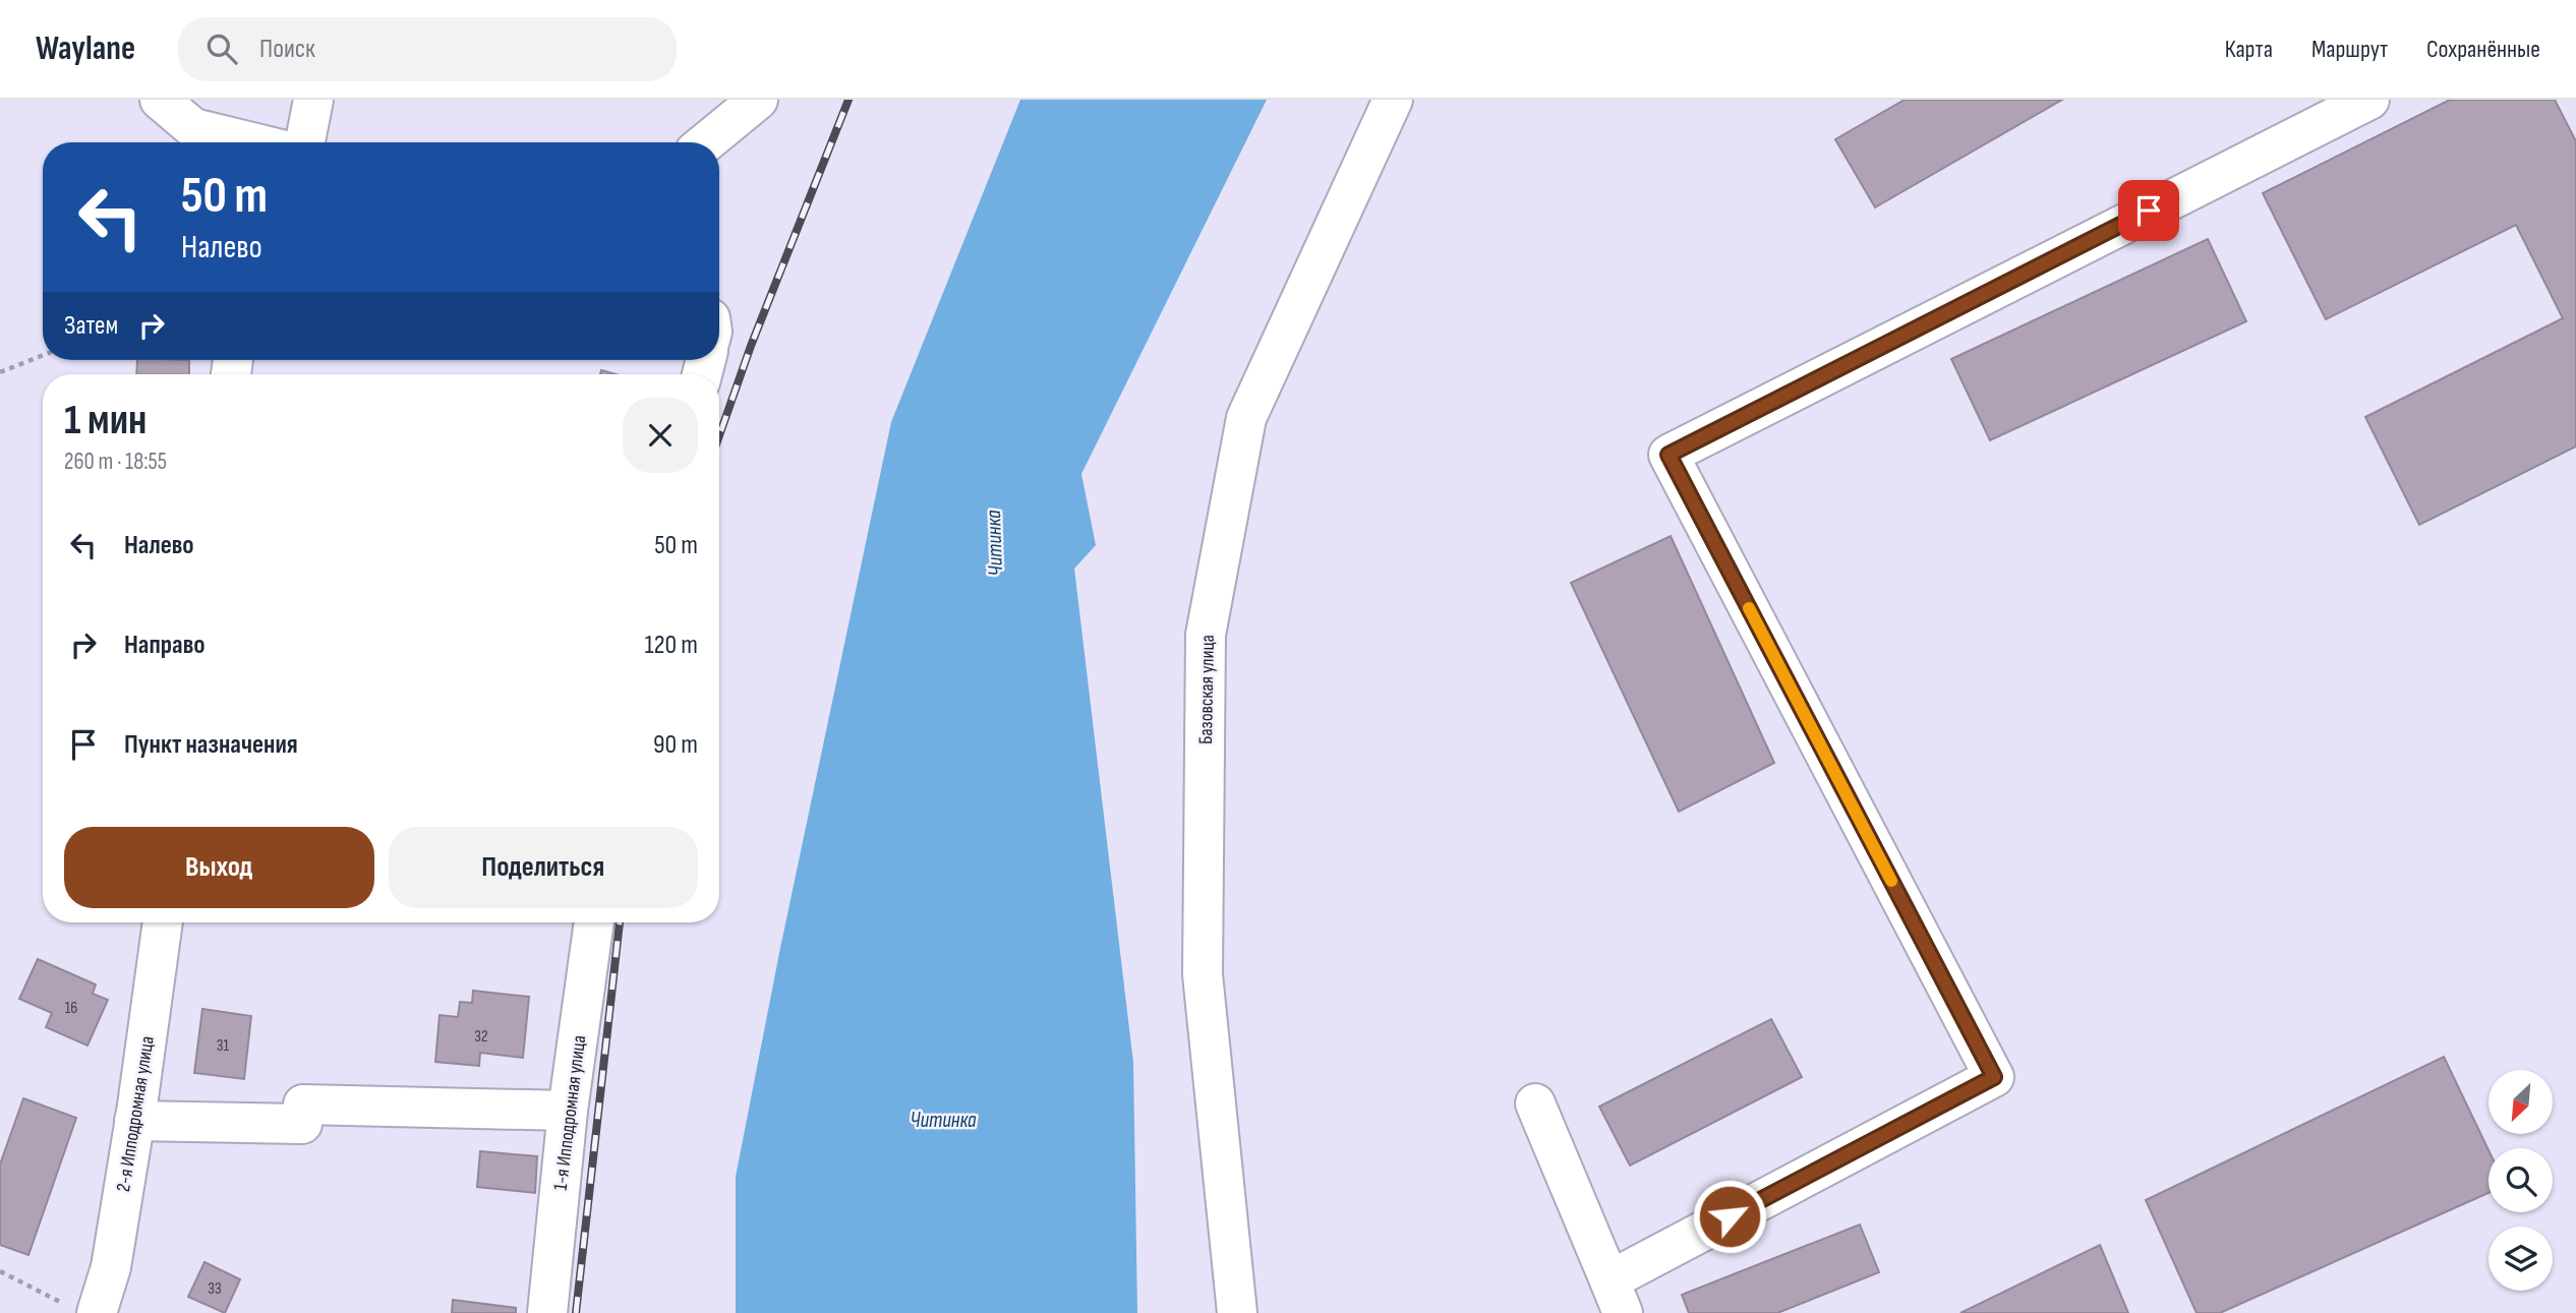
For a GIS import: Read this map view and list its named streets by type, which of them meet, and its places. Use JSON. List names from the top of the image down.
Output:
{
  "streets": {
    "street": ["Базовская улица", "1-я Ипподромная улица", "2-я Ипподромная улица"]
  },
  "water": ["Читинка"],
  "house_numbers": [
    "16",
    "32",
    "31",
    "33"
  ],
  "north": "bottom left",
  "page": {
    "header": "Waylane",
    "search": "Поиск",
    "nav": ["Карта", "Маршрут", "Сохранённые"],
    "turn": ["50 m", "Налево"],
    "then": "Затем",
    "heading": ["1 мин", "260 m · 18:55"],
    "list": [
      {
        "name": "Налево",
        "value": "50 m"
      },
      {
        "name": "Направо",
        "value": "120 m"
      },
      {
        "name": "Пункт назначения",
        "value": "90 m"
      }
    ],
    "buttons": ["Выход", "Поделиться"]
  }
}
